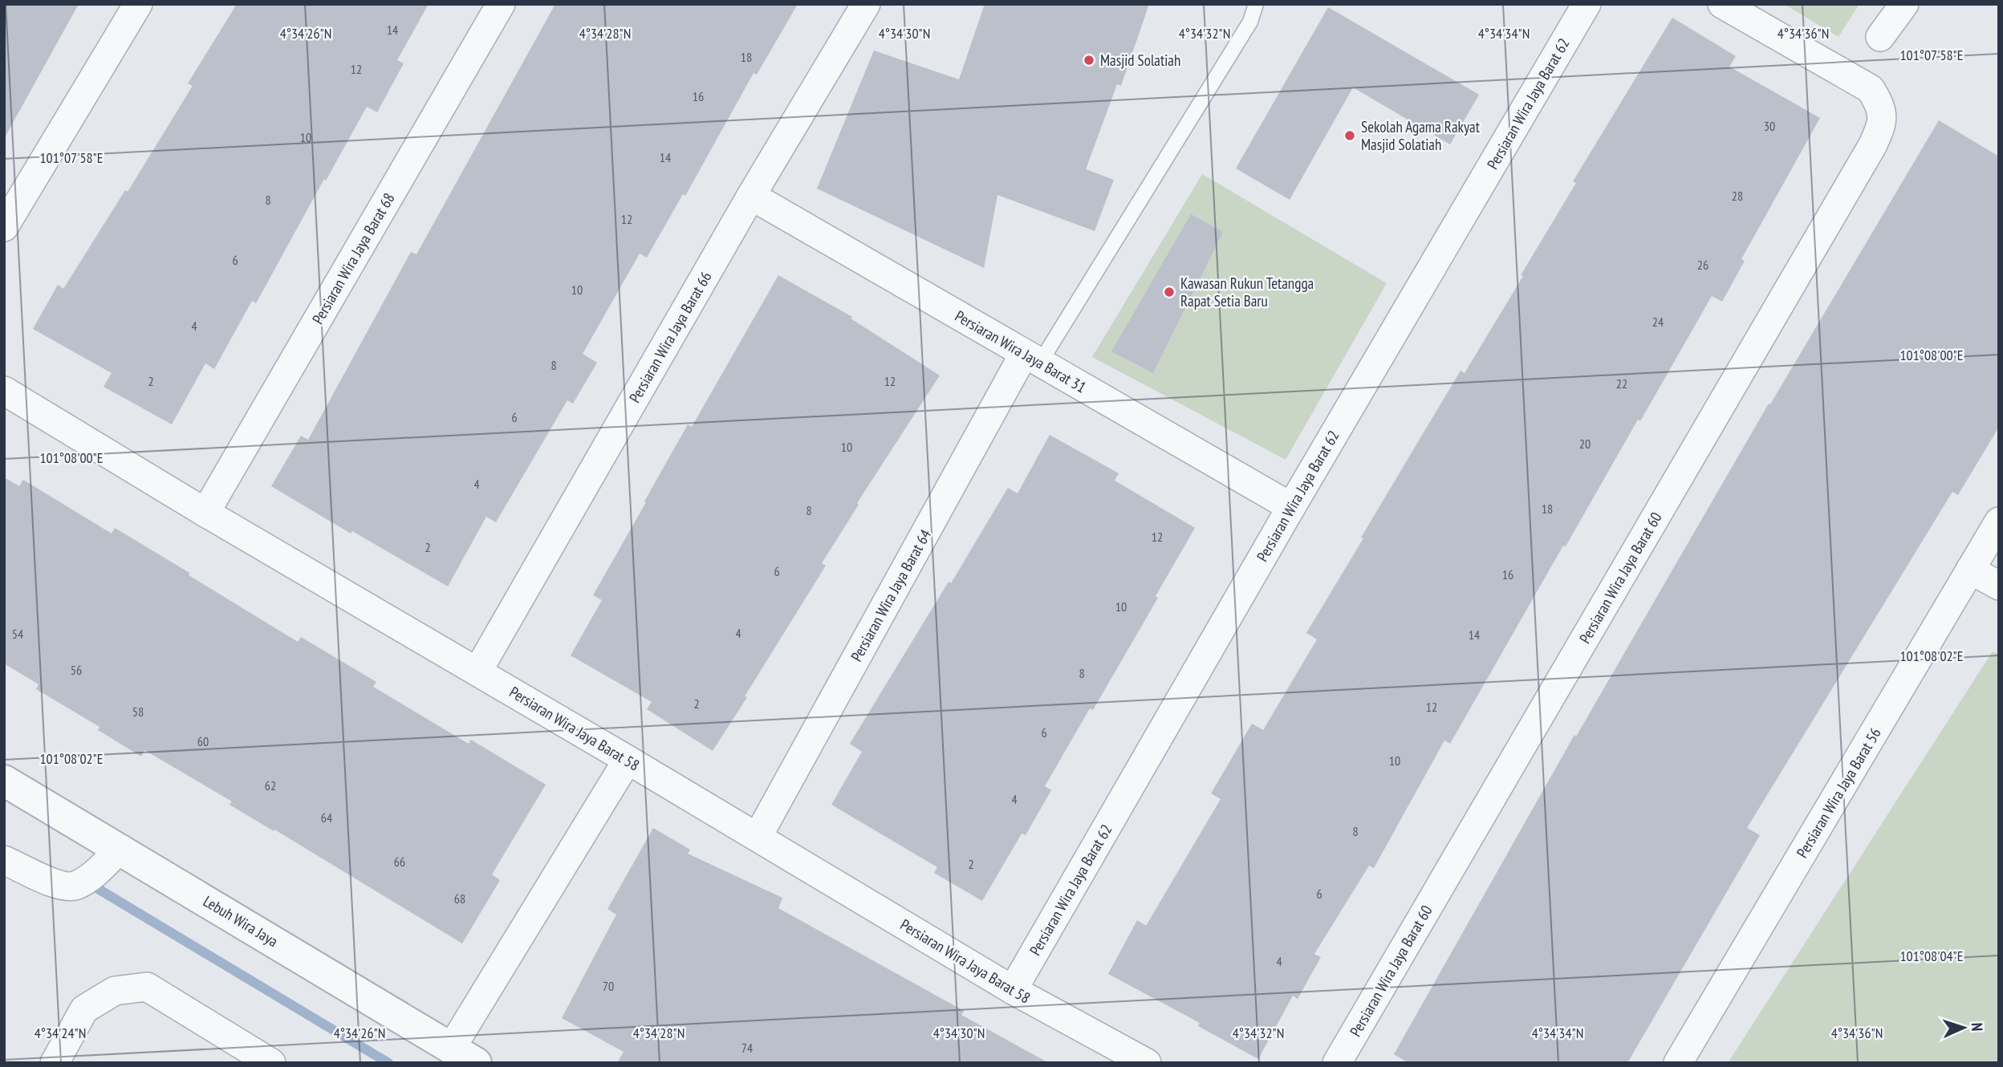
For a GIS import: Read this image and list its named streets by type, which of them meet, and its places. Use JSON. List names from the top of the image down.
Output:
{
  "streets": {
    "street": [
      "Persiaran Wira Jaya Barat 62",
      "Persiaran Wira Jaya Barat 68",
      "Persiaran Wira Jaya Barat 66",
      "Persiaran Wira Jaya Barat 31",
      "Persiaran Wira Jaya Barat 60",
      "Persiaran Wira Jaya Barat 64",
      "Persiaran Wira Jaya Barat 58",
      "Persiaran Wira Jaya Barat 56",
      "Lebuh Wira Jaya"
    ]
  },
  "crossings": [
    ["Persiaran Wira Jaya Barat 62", "Persiaran Wira Jaya Barat 31"],
    ["Persiaran Wira Jaya Barat 62", "Persiaran Wira Jaya Barat 58"],
    ["Persiaran Wira Jaya Barat 68", "Persiaran Wira Jaya Barat 58"],
    ["Persiaran Wira Jaya Barat 66", "Persiaran Wira Jaya Barat 31"],
    ["Persiaran Wira Jaya Barat 66", "Persiaran Wira Jaya Barat 58"],
    ["Persiaran Wira Jaya Barat 31", "Persiaran Wira Jaya Barat 64"],
    ["Persiaran Wira Jaya Barat 64", "Persiaran Wira Jaya Barat 58"]
  ],
  "places": ["Masjid Solatiah", "Sekolah Agama Rakyat Masjid Solatiah", "Kawasan Rukun Tetangga Rapat Setia Baru"],
  "house_numbers": [
    "14",
    "18",
    "12",
    "16",
    "30",
    "10",
    "14",
    "28",
    "8",
    "12",
    "6",
    "26",
    "10",
    "24",
    "4",
    "8",
    "2",
    "12",
    "22",
    "6",
    "20",
    "10",
    "4",
    "18",
    "8",
    "12",
    "2",
    "6",
    "16",
    "10",
    "4",
    "54",
    "14",
    "56",
    "8",
    "2",
    "12",
    "58",
    "6",
    "60",
    "10",
    "62",
    "4",
    "64",
    "8",
    "66",
    "2",
    "6",
    "68",
    "4",
    "70",
    "74"
  ],
  "north": "right",
  "coordinates": [
    "4°34'26\"N",
    "4°34'28\"N",
    "4°34'30\"N",
    "4°34'32\"N",
    "4°34'34\"N",
    "4°34'36\"N",
    "101°07'58\"E",
    "101°08'00\"E",
    "101°08'02\"E",
    "101°08'04\"E",
    "4°34'24\"N"
  ]
}
